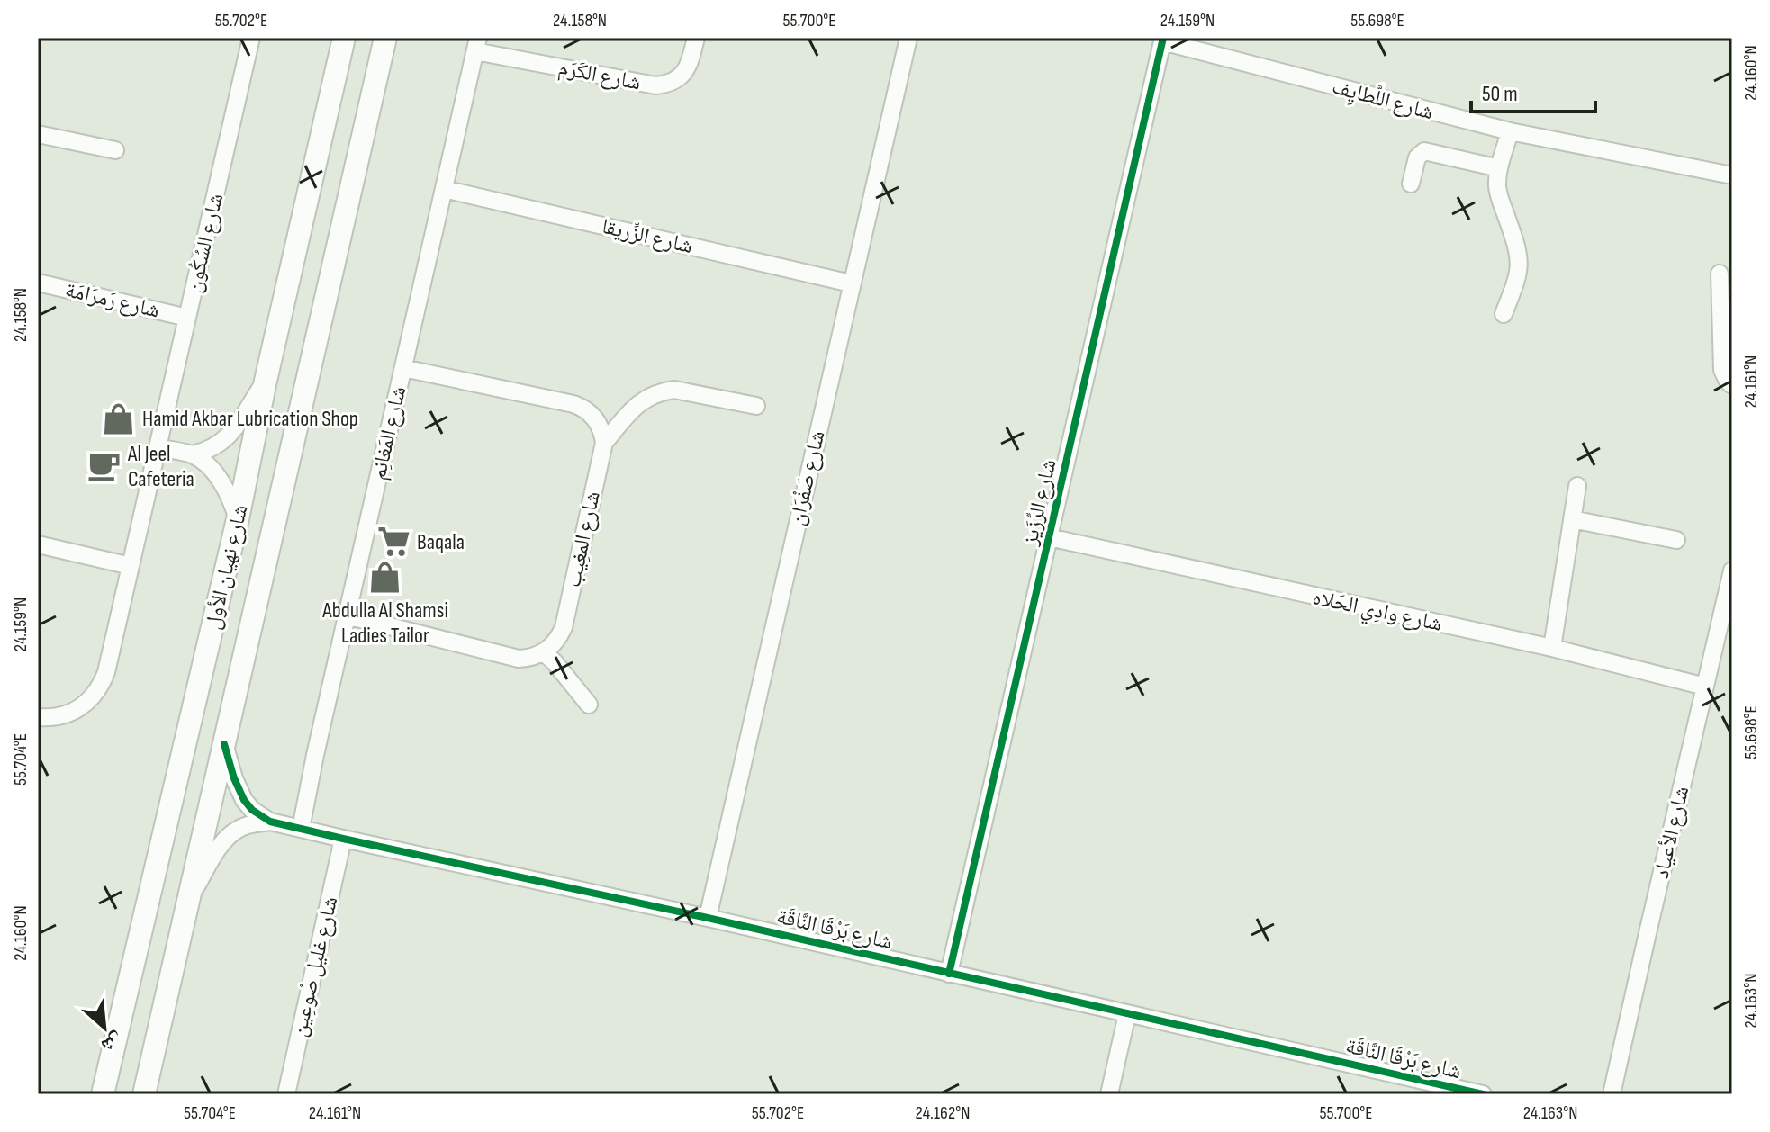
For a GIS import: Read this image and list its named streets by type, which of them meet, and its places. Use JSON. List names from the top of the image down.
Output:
{
  "streets": {
    "main road": ["شارع نهيان الأول"],
    "street": [
      "شارع الكَرَم",
      "شارع اللَّطايِف",
      "شارع الزِّريقا",
      "شارع السُكُون",
      "شارع رَمرَامَة",
      "شارع المَغانِم",
      "شارع صَفْرَان",
      "شارع الرِّزَيز",
      "شارع المغِيب",
      "شارع وادِي الحَلاه",
      "شارع الأعياد",
      "شارع بَرْقَا النَّاقَة",
      "شارع غليل صُوعِين"
    ]
  },
  "crossings": [
    ["شارع الكَرَم", "شارع المَغانِم"],
    ["شارع اللَّطايِف", "شارع الرِّزَيز"],
    ["شارع الزِّريقا", "شارع المَغانِم"],
    ["شارع الزِّريقا", "شارع صَفْرَان"],
    ["شارع السُكُون", "شارع رَمرَامَة"],
    ["شارع المَغانِم", "شارع بَرْقَا النَّاقَة"],
    ["شارع صَفْرَان", "شارع بَرْقَا النَّاقَة"],
    ["شارع الرِّزَيز", "شارع وادِي الحَلاه"],
    ["شارع الرِّزَيز", "شارع بَرْقَا النَّاقَة"],
    ["شارع نهيان الأول", "شارع بَرْقَا النَّاقَة"],
    ["شارع وادِي الحَلاه", "شارع الأعياد"],
    ["شارع بَرْقَا النَّاقَة", "شارع غليل صُوعِين"]
  ],
  "places": {
    "shop": ["Hamid Akbar Lubrication Shop", "Abdulla Al Shamsi Ladies Tailor"],
    "cafe": ["Al Jeel Cafeteria"],
    "supermarket": ["Baqala"]
  },
  "scale_bar": "50 m",
  "north": "bottom right",
  "coordinates": [
    "55.702°E",
    "24.158°N",
    "55.700°E",
    "24.159°N",
    "55.698°E",
    "24.160°N",
    "24.161°N",
    "55.704°E",
    "24.163°N",
    "24.162°N"
  ]
}
